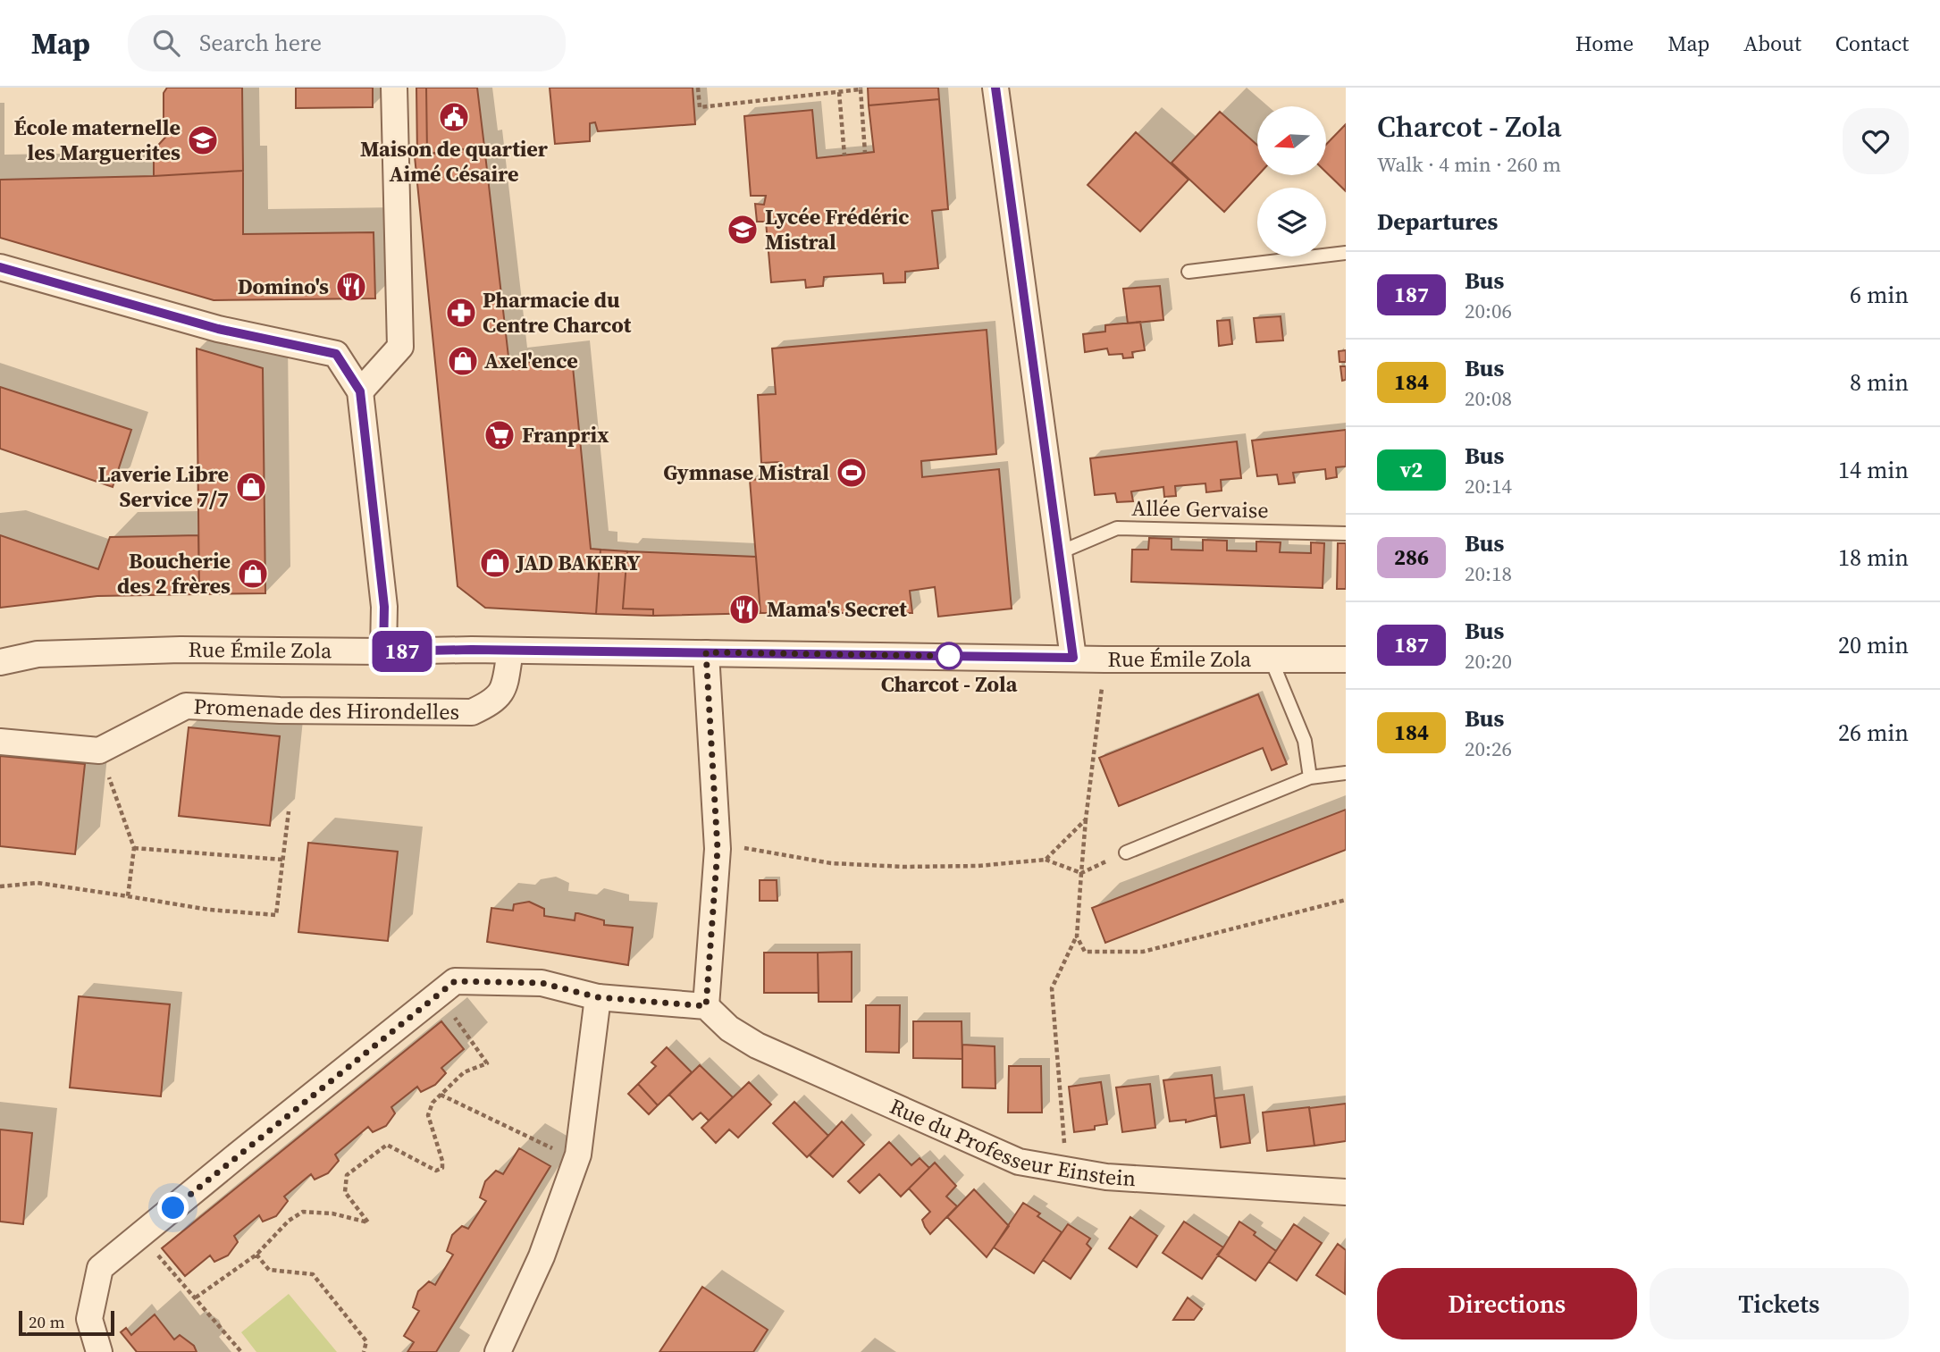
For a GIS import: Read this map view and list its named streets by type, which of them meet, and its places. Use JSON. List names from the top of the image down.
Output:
{
  "streets": {
    "street": ["Rue Émile Zola", "Promenade des Hirondelles", "Rue du Professeur Einstein"],
    "lane": ["Allée Gervaise"]
  },
  "crossings": [
    ["Rue Émile Zola", "Promenade des Hirondelles"]
  ],
  "places": {
    "public building": ["Maison de quartier Aimé Césaire"],
    "school or university": ["École maternelle les Marguerites", "Lycée Frédéric Mistral"],
    "restaurant": ["Domino's", "Mama's Secret"],
    "pharmacy": ["Pharmacie du Centre Charcot"],
    "shop": [
      "Axel'ence",
      "Laverie Libre Service 7/7",
      "JAD BAKERY",
      "Boucherie des 2 frères"
    ],
    "supermarket": ["Franprix"],
    "sports": ["Gymnase Mistral"],
    "other": ["Charcot - Zola"]
  },
  "lines": ["bus line 187"],
  "scale_bar": "20 m",
  "north": "left",
  "page": {
    "header": "Map",
    "search": "Search here",
    "nav": [
      "Home",
      "Map",
      "About",
      "Contact"
    ],
    "on_map": "187",
    "heading": [
      ["Charcot - Zola", "Walk · 4 min · 260 m"],
      "Departures"
    ],
    "list": [
      {
        "mark": "187",
        "name": "Bus",
        "note": "20:06",
        "value": "6 min"
      },
      {
        "mark": "184",
        "name": "Bus",
        "note": "20:08",
        "value": "8 min"
      },
      {
        "mark": "v2",
        "name": "Bus",
        "note": "20:14",
        "value": "14 min"
      },
      {
        "mark": "286",
        "name": "Bus",
        "note": "20:18",
        "value": "18 min"
      },
      {
        "mark": "187",
        "name": "Bus",
        "note": "20:20",
        "value": "20 min"
      },
      {
        "mark": "184",
        "name": "Bus",
        "note": "20:26",
        "value": "26 min"
      }
    ],
    "buttons": ["Directions", "Tickets"],
    "scale": "20 m"
  }
}
